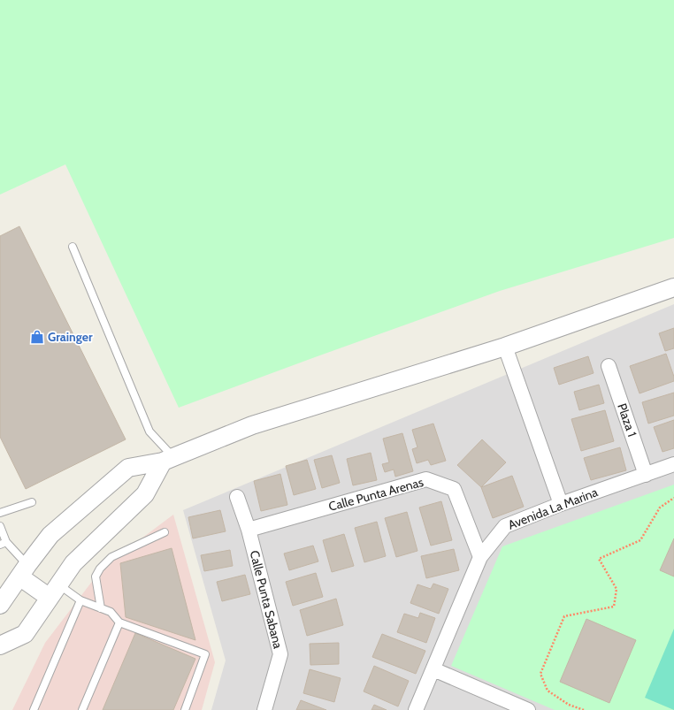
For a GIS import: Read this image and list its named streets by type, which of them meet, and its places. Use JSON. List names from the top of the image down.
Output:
{
  "streets": {
    "street": [
      "Plaza 1",
      "Calle Punta Arenas",
      "Avenida La Marina",
      "Calle Punta Sabana"
    ]
  },
  "crossings": [
    ["Plaza 1", "Avenida La Marina"],
    ["Calle Punta Arenas", "Avenida La Marina"],
    ["Calle Punta Arenas", "Calle Punta Sabana"]
  ],
  "places": {
    "shop": ["Grainger"]
  }
}
